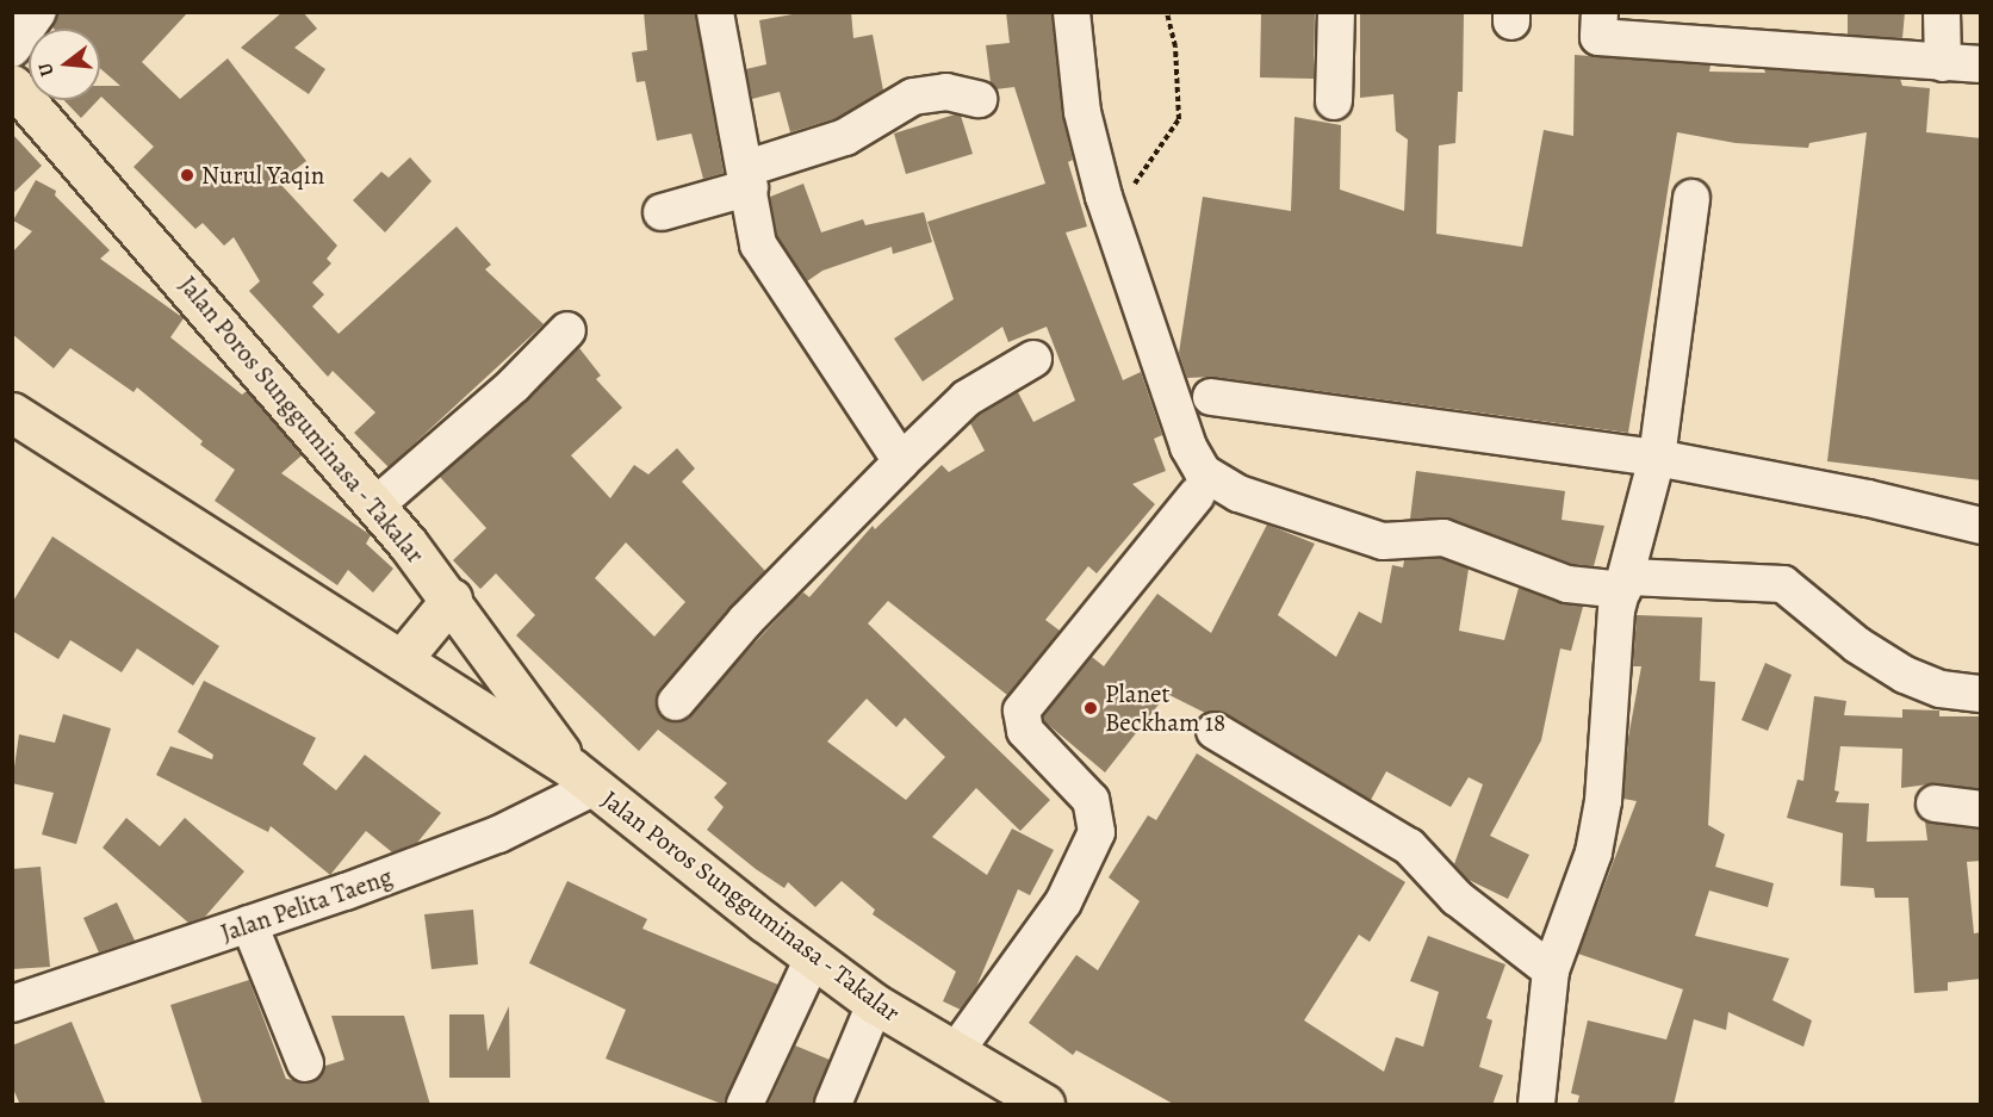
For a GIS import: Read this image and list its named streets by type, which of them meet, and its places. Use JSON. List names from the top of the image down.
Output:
{
  "streets": {
    "highway": ["Jalan Poros Sungguminasa - Takalar"],
    "street": ["Jalan Pelita Taeng"]
  },
  "crossings": [
    ["Jalan Poros Sungguminasa - Takalar", "Jalan Pelita Taeng"]
  ],
  "places": ["Nurul Yaqin", "Planet Beckham 18"],
  "north": "left"
}
